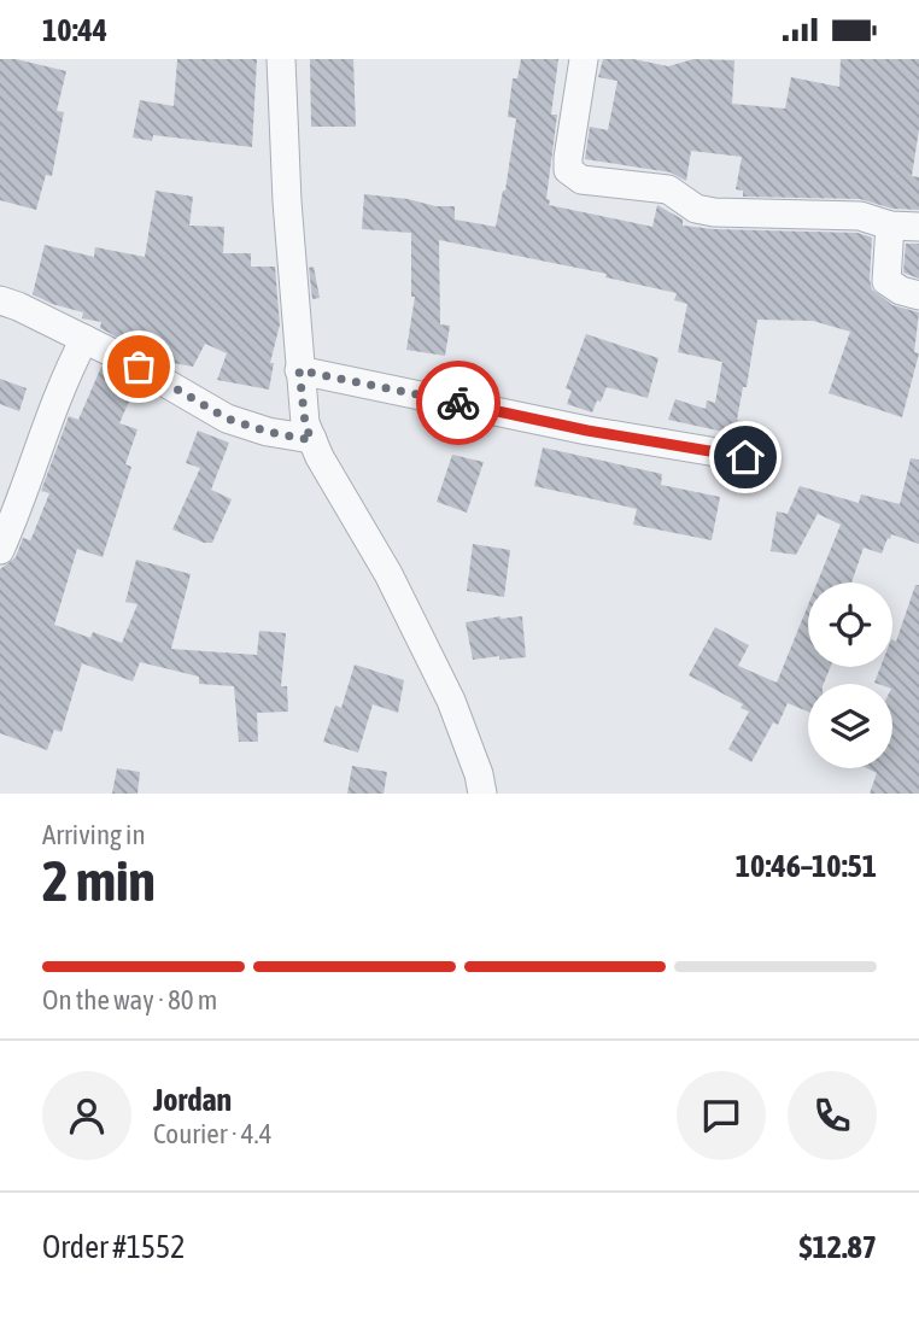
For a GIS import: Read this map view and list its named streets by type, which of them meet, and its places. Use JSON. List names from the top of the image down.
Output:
{
  "page": {
    "status": "10:44",
    "heading": ["2 min", "Arriving in", "10:46–10:51"],
    "panel": [
      "Jordan",
      "Courier · 4.4",
      "Order #1552",
      "$12.87"
    ],
    "bar": "On the way · 80 m"
  }
}
